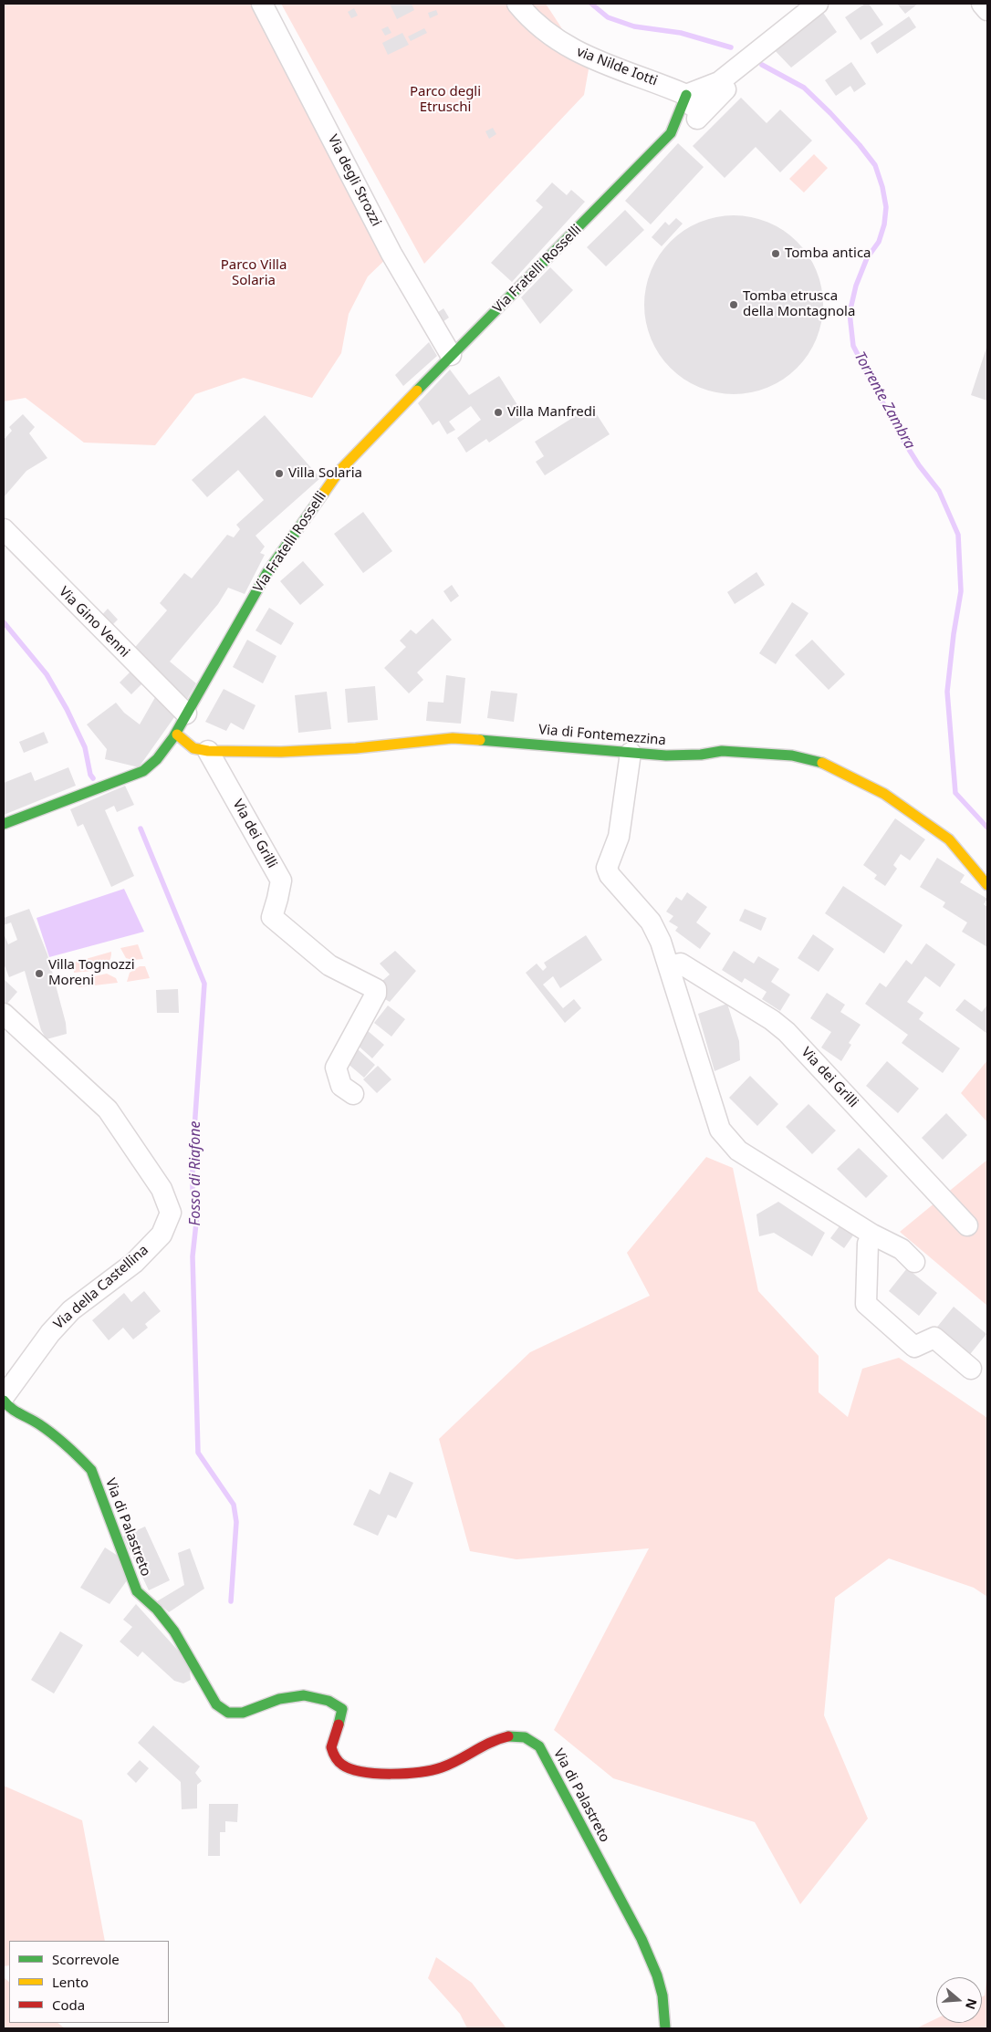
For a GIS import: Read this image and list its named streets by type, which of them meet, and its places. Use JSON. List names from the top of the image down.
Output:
{
  "streets": {
    "street": [
      "via Nilde Iotti",
      "Via degli Strozzi",
      "Via Fratelli Rosselli",
      "Via Gino Venni",
      "Via di Fontemezzina",
      "Via dei Grilli",
      "Via della Castellina",
      "Via di Palastreto"
    ]
  },
  "crossings": [
    ["via Nilde Iotti", "Via Fratelli Rosselli"],
    ["Via degli Strozzi", "Via Fratelli Rosselli"],
    ["Via Fratelli Rosselli", "Via Gino Venni"],
    ["Via Fratelli Rosselli", "Via di Fontemezzina"],
    ["Via di Fontemezzina", "Via dei Grilli"]
  ],
  "water": ["Torrente Zambra", "Fosso di Riafone"],
  "parks": ["Parco degli Etruschi", "Parco Villa Solaria"],
  "places": [
    "Tomba antica",
    "Tomba etrusca della Montagnola",
    "Villa Manfredi",
    "Villa Solaria",
    "Villa Tognozzi Moreni"
  ],
  "legend": ["Scorrevole", "Lento", "Coda"],
  "north": "right"
}
